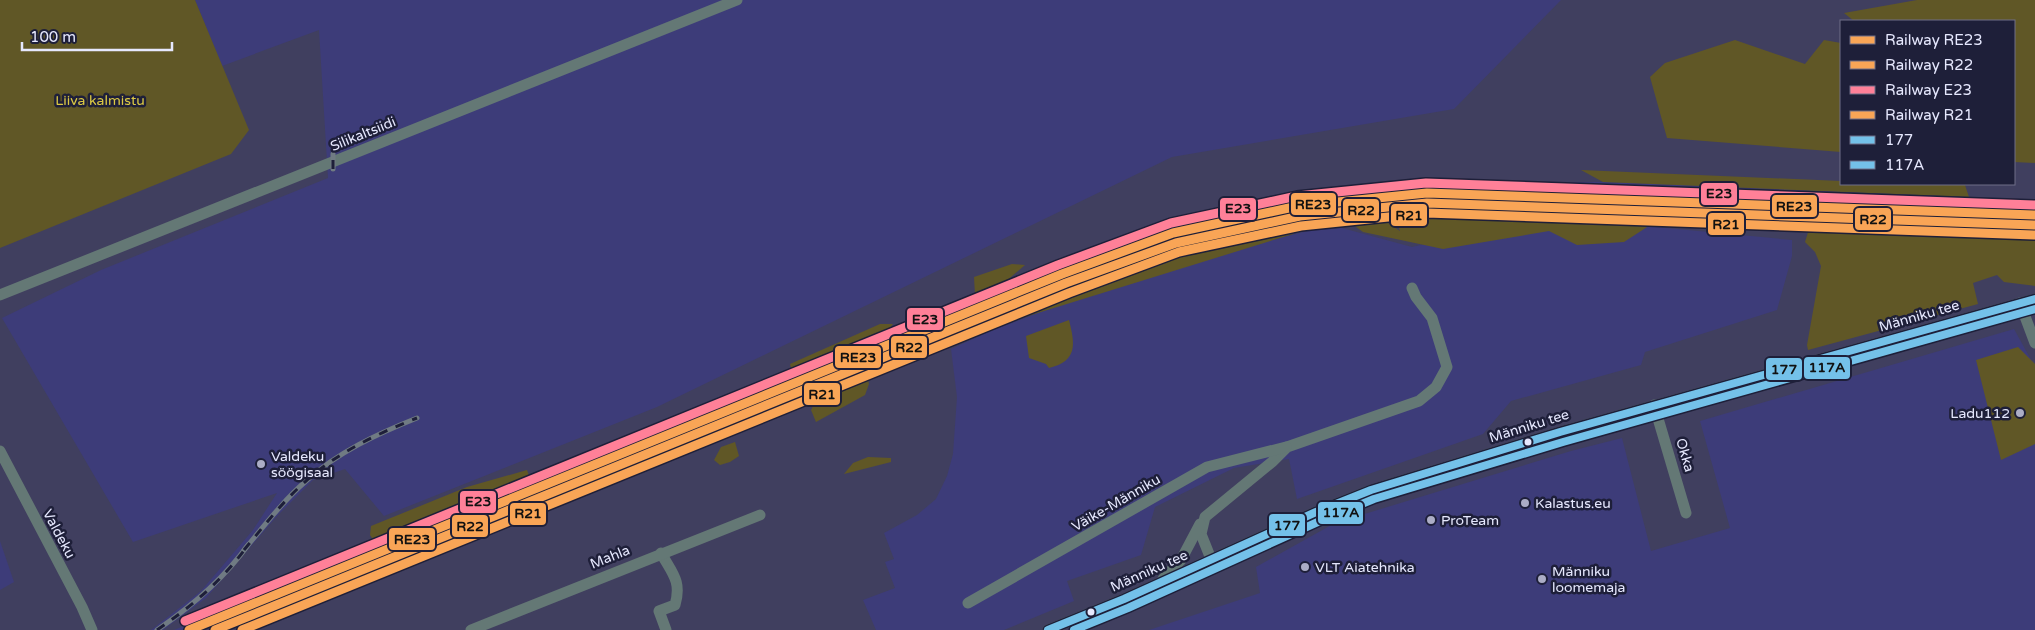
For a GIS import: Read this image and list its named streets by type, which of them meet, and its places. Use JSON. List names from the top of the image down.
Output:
{
  "streets": {
    "street": [
      "Silikaltsiidi",
      "Männiku tee",
      "Okka",
      "Väike-Männiku",
      "Valdeku",
      "Mahla"
    ]
  },
  "crossings": [
    ["Männiku tee", "Okka"]
  ],
  "parks": ["Liiva kalmistu"],
  "places": [
    "Ladu112",
    "Valdeku söögisaal",
    "Kalastus.eu",
    "ProTeam",
    "VLT Aiatehnika",
    "Männiku loomemaja"
  ],
  "lines": [
    "rail line E23",
    "rail line RE23",
    "rail line R22",
    "rail line R21",
    "transit line 177",
    "transit line 117A"
  ],
  "legend": [
    "Railway RE23",
    "Railway R22",
    "Railway E23",
    "Railway R21",
    "177",
    "117A"
  ],
  "scale_bar": "100 m"
}
